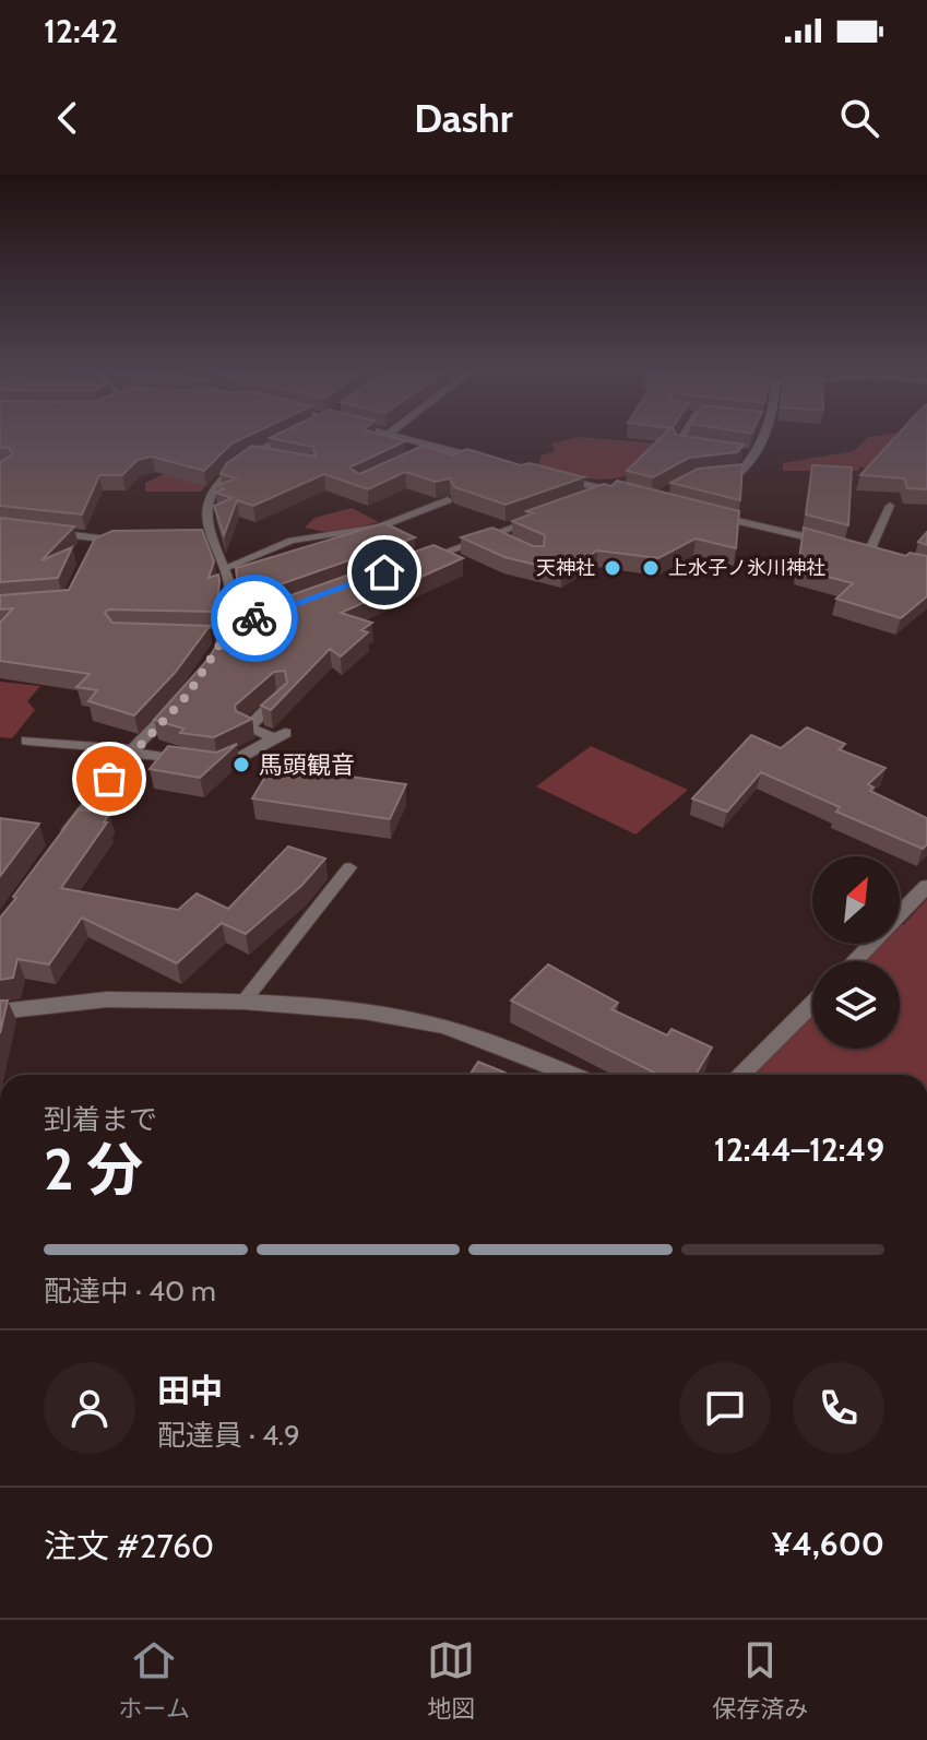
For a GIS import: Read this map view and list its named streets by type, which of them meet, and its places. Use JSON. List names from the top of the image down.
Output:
{
  "places": ["天神社", "上水子ノ氷川神社", "馬頭観音"],
  "north": "top right",
  "page": {
    "status": "12:42",
    "header": "Dashr",
    "heading": ["2 分", "到着まで", "12:44–12:49"],
    "panel": [
      "田中",
      "配達員 · 4.9",
      "注文 #2760",
      "¥4,600"
    ],
    "bar": "配達中 · 40 m",
    "tabs": ["ホーム", "地図", "保存済み"]
  }
}
